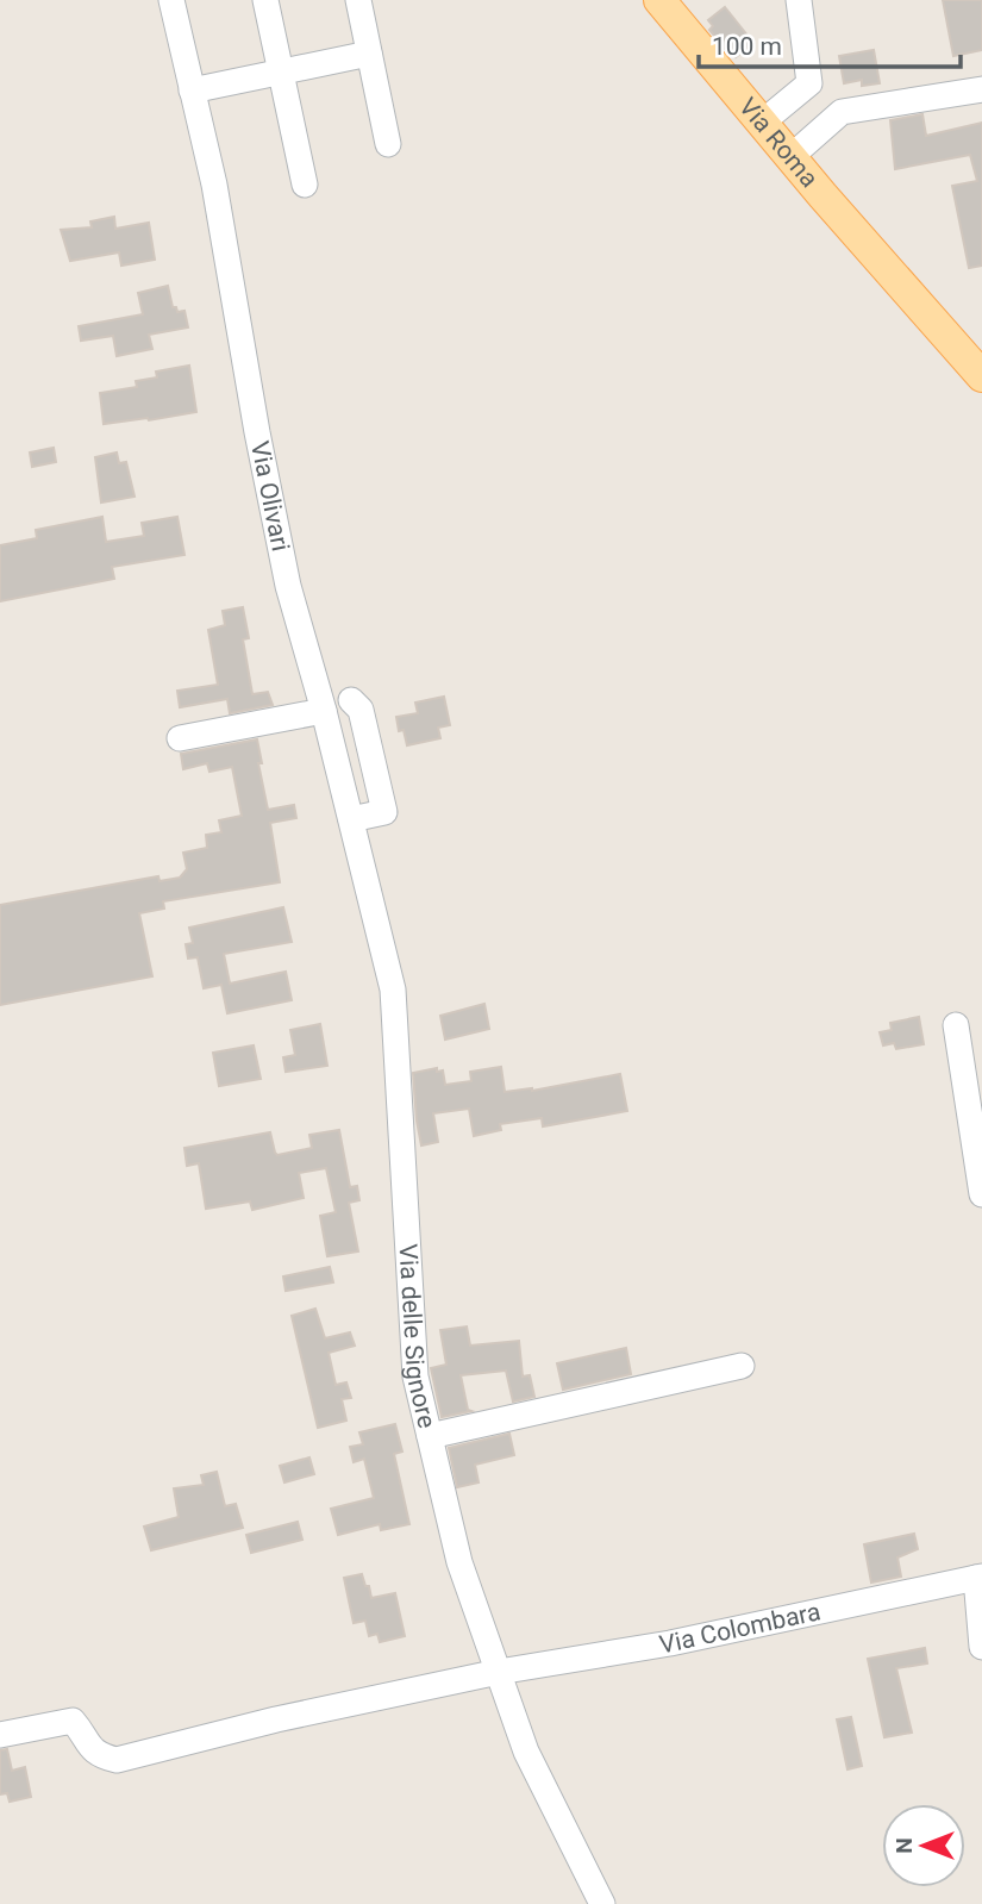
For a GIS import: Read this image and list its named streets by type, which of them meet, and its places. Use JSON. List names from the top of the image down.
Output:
{
  "streets": {
    "main road": ["Via Roma"],
    "street": ["Via Olivari", "Via delle Signore", "Via Colombara"]
  },
  "crossings": [
    ["Via Olivari", "Via delle Signore"],
    ["Via delle Signore", "Via Colombara"]
  ],
  "scale_bar": "100 m",
  "north": "left"
}
